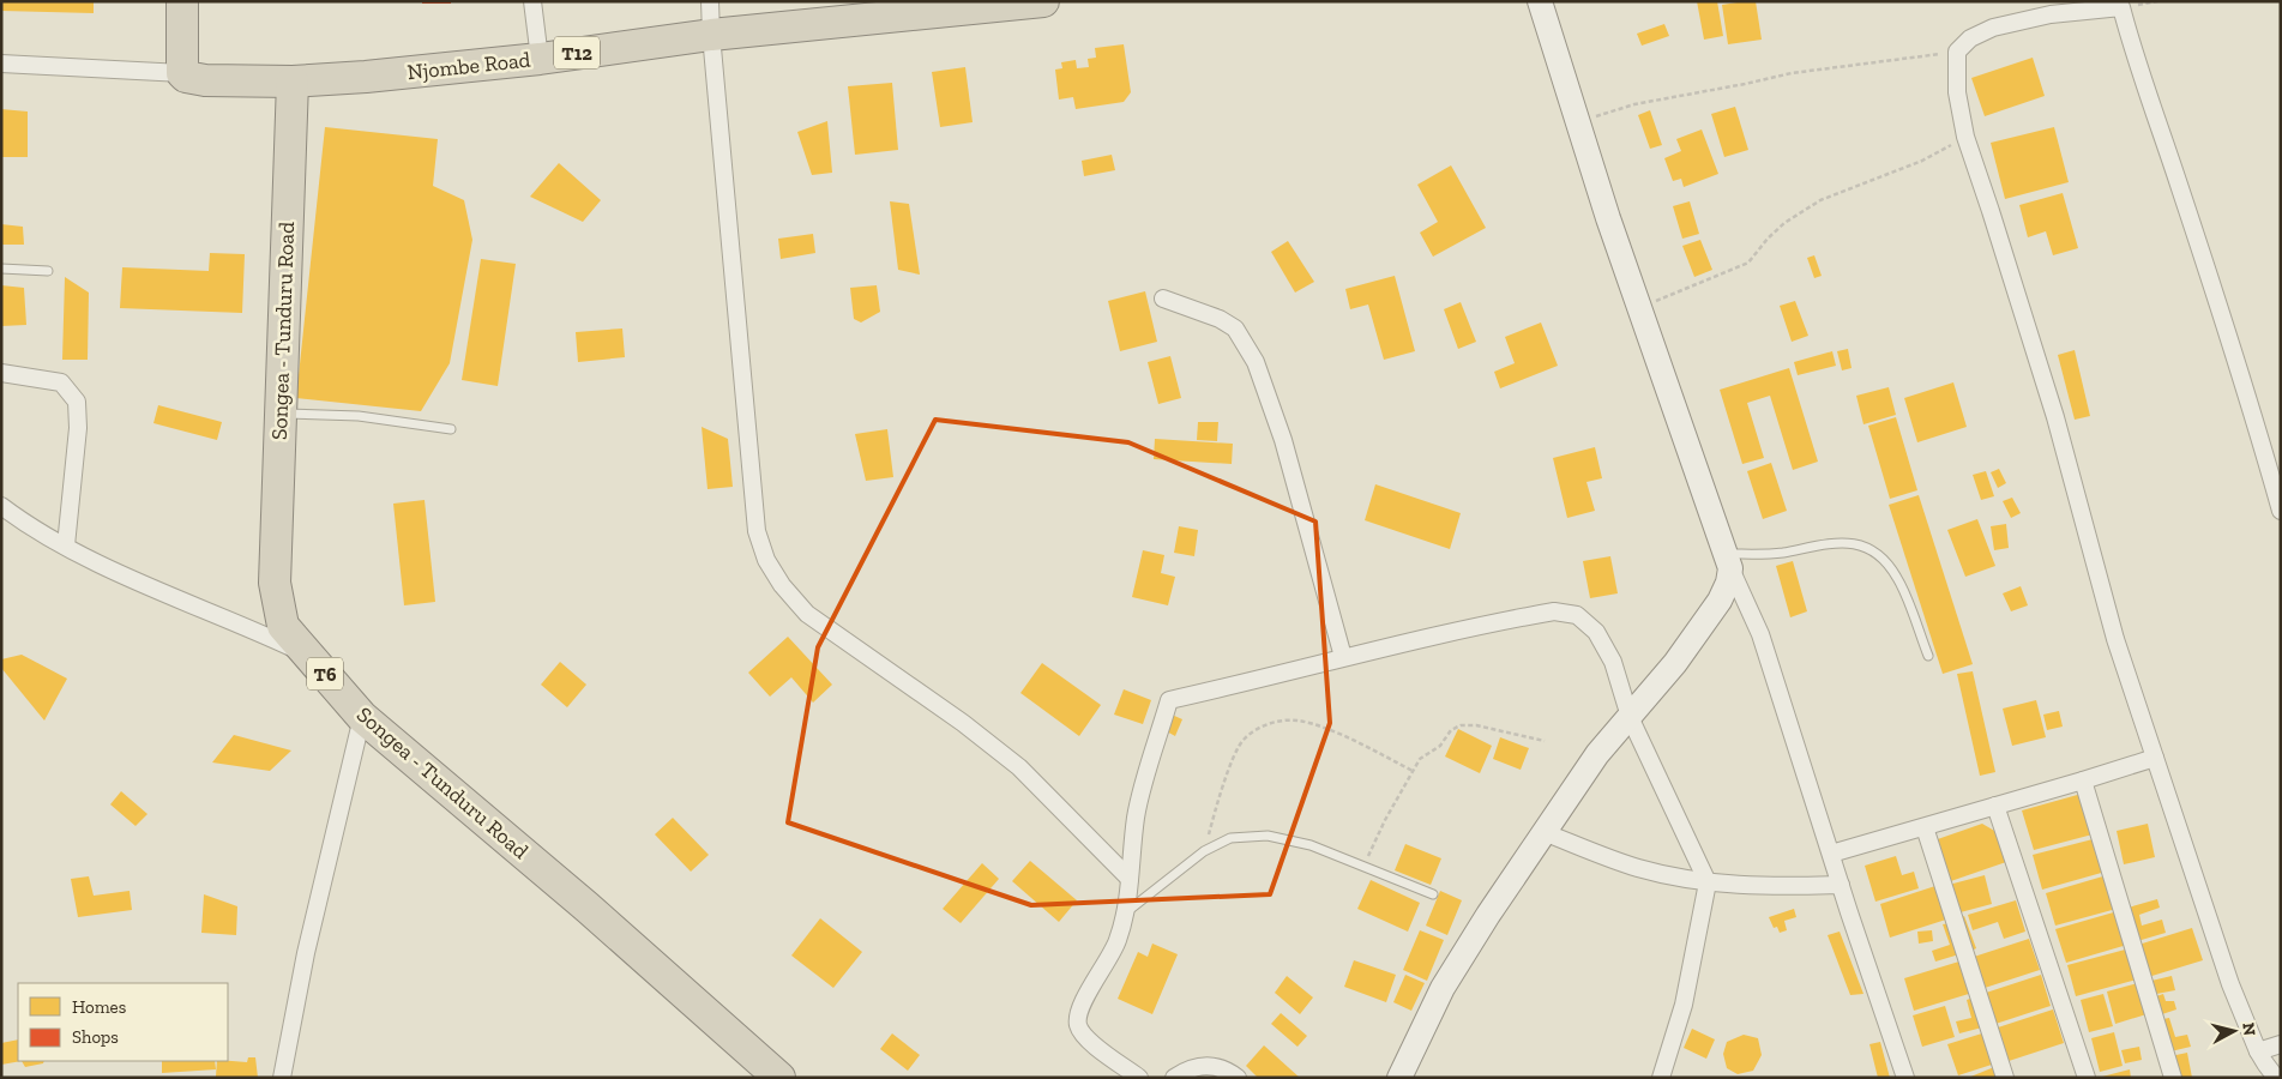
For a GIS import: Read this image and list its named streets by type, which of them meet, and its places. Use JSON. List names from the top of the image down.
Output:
{
  "streets": {
    "highway": [
      "T12",
      "Njombe Road",
      "Songea - Tunduru Road",
      "T6"
    ]
  },
  "crossings": [
    ["Njombe Road", "Songea - Tunduru Road"]
  ],
  "legend": ["Homes", "Shops"],
  "north": "right"
}
